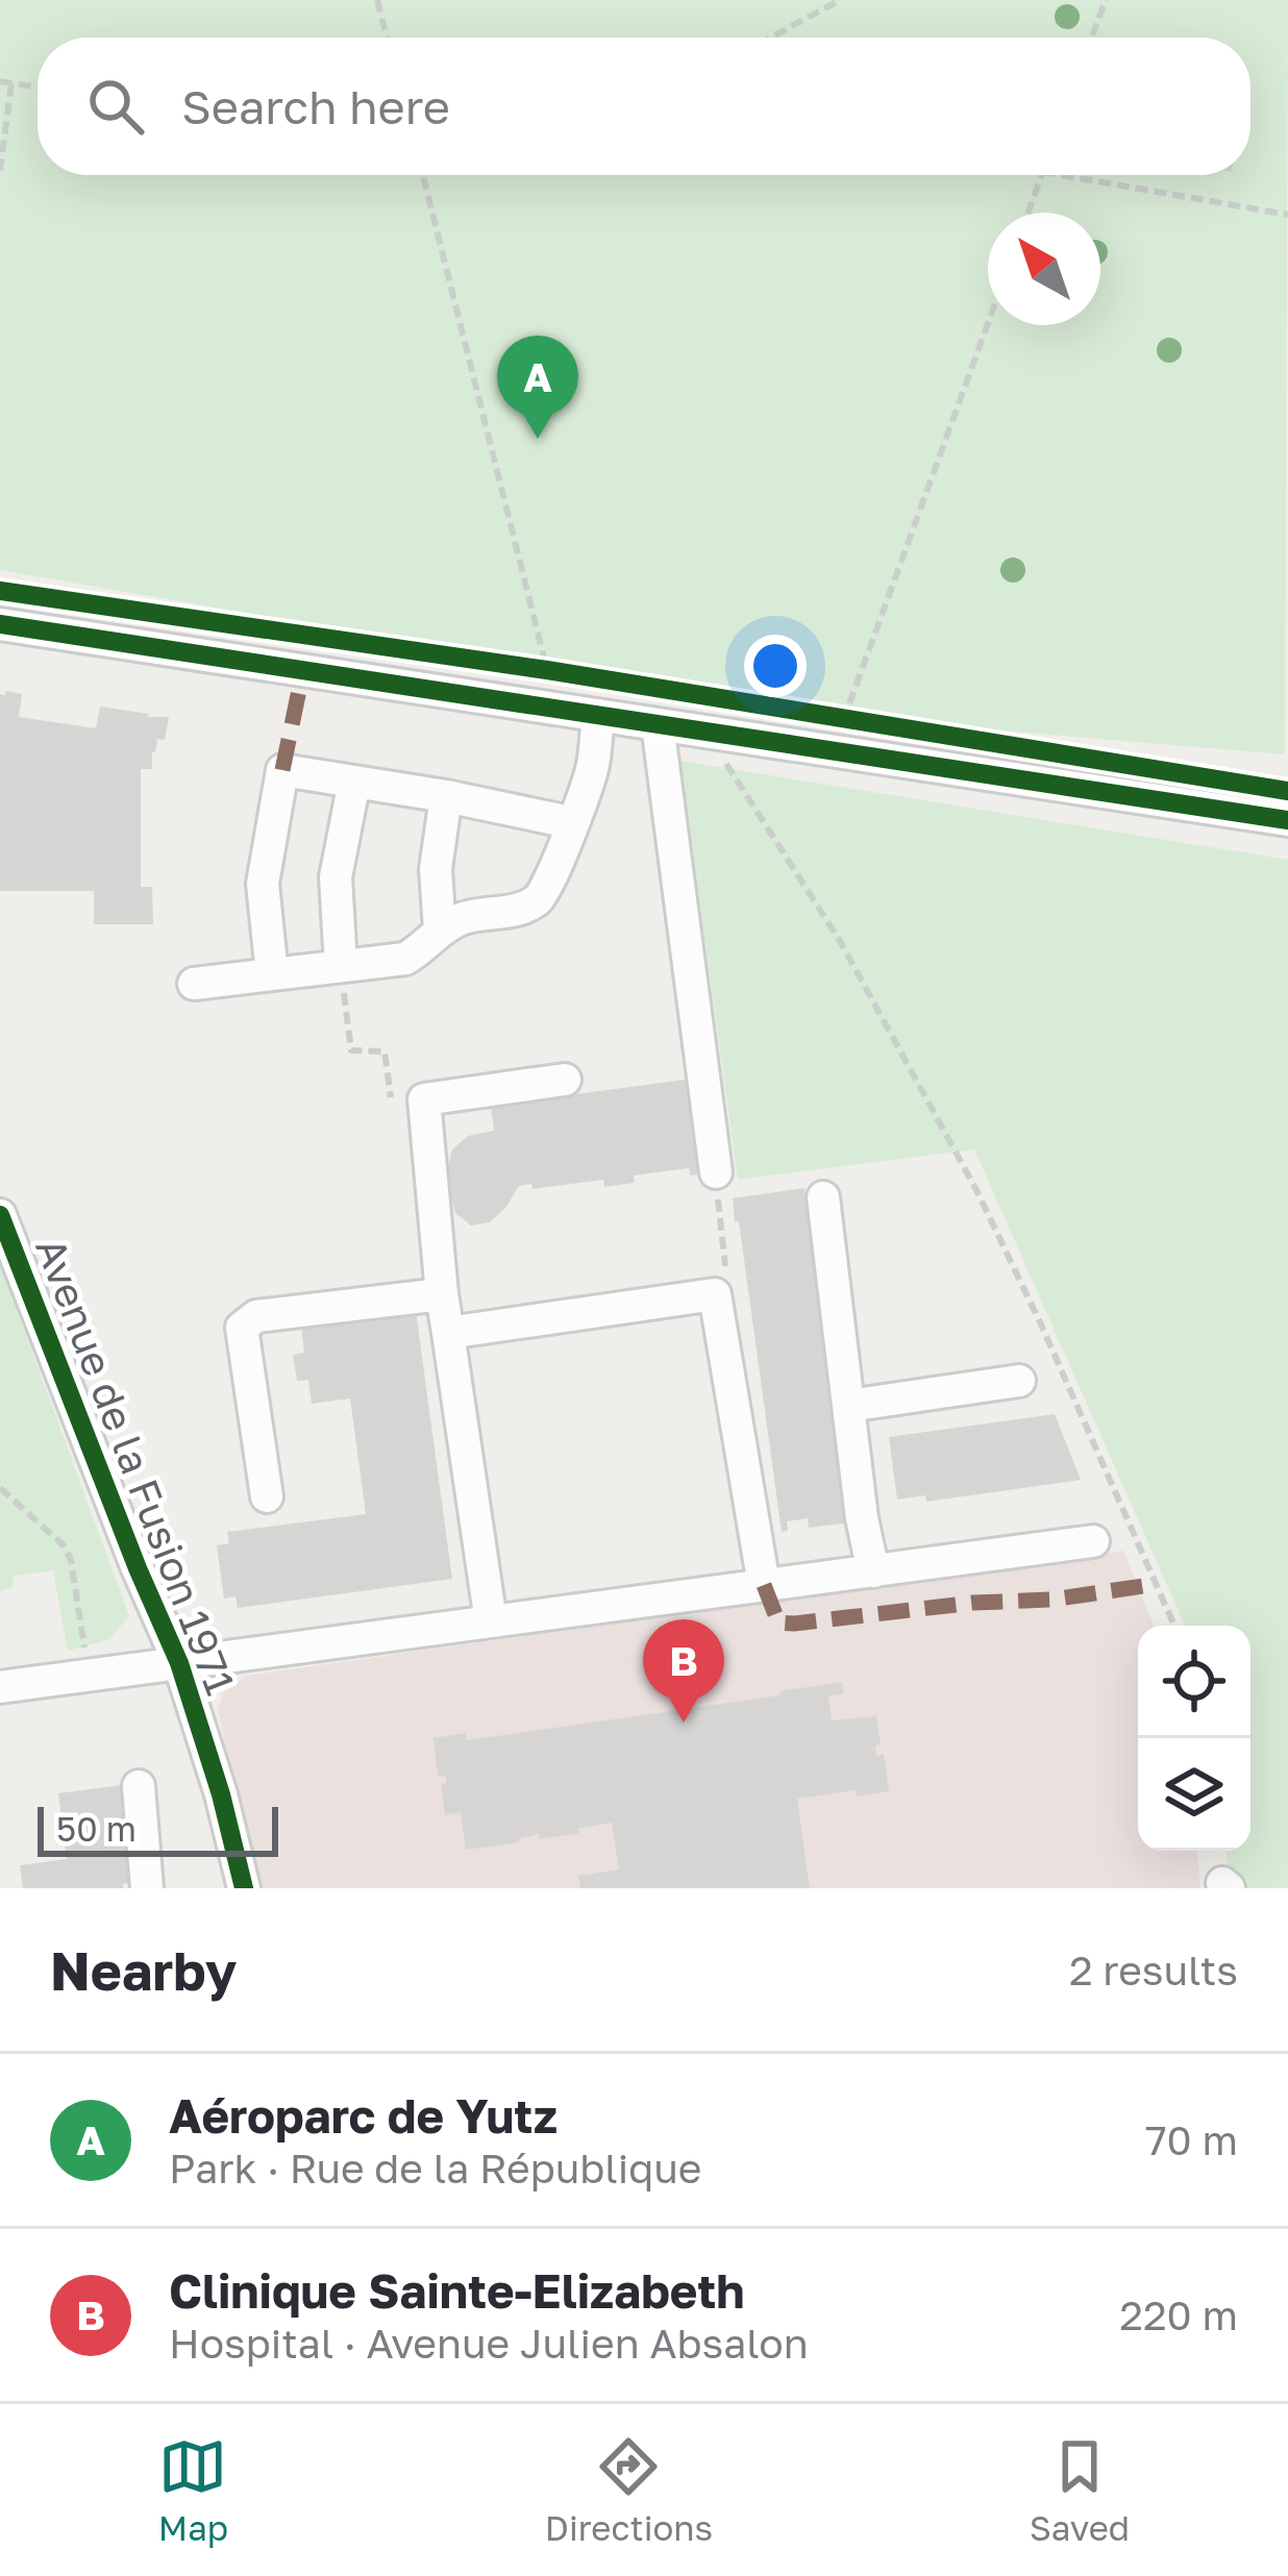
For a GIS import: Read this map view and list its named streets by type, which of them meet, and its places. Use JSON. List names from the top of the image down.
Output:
{
  "streets": {
    "street": ["Avenue de la Fusion 1971"]
  },
  "scale_bar": "50 m",
  "north": "top left",
  "page": {
    "search": "Search here",
    "pins": ["A", "B"],
    "scale": "50 m",
    "heading": ["Nearby", "2 results"],
    "list": [
      {
        "mark": "A",
        "name": "Aéroparc de Yutz",
        "note": "Park · Rue de la République",
        "value": "70 m"
      },
      {
        "mark": "B",
        "name": "Clinique Sainte-Elizabeth",
        "note": "Hospital · Avenue Julien Absalon",
        "value": "220 m"
      }
    ],
    "nav": ["Map", "Directions", "Saved"]
  }
}
